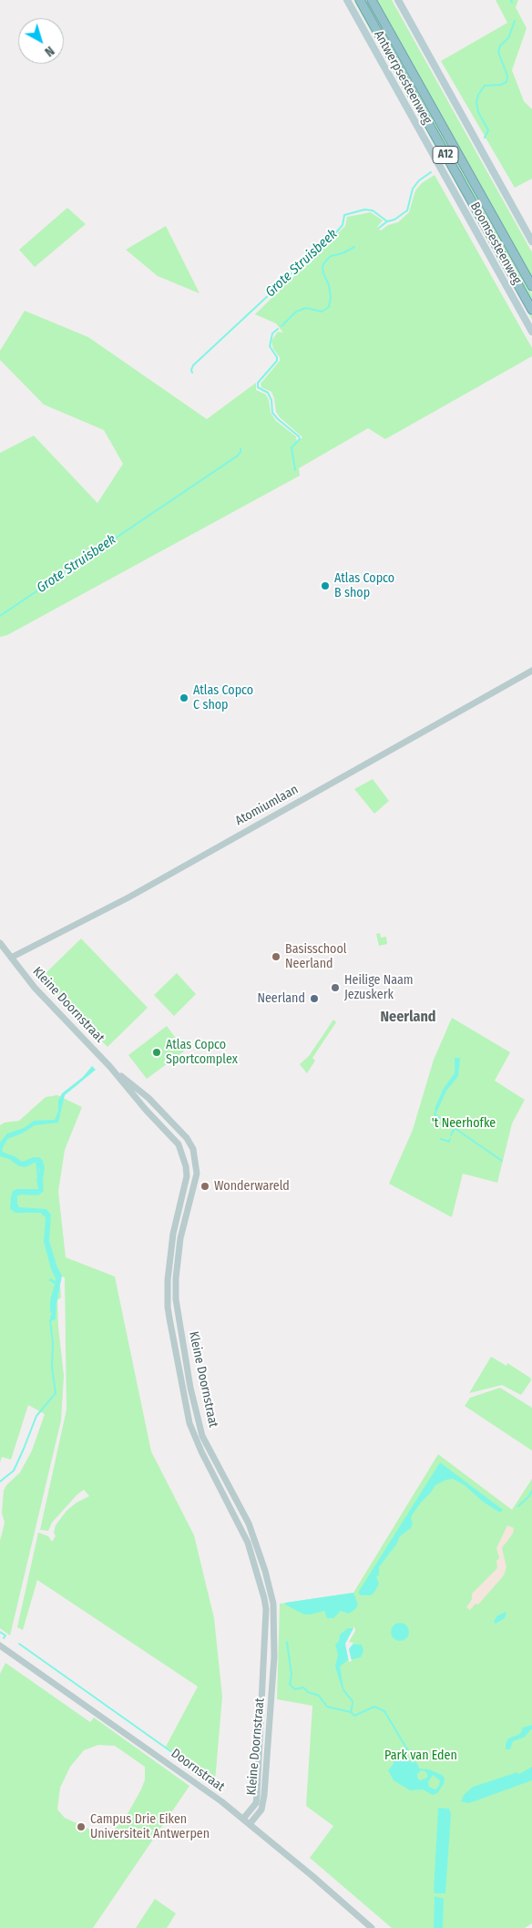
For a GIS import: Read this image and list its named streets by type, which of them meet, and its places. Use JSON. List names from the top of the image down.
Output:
{
  "streets": {
    "highway": ["A12"],
    "main road": ["Antwerpsesteenweg", "Boomsesteenweg"],
    "street": ["Atomiumlaan", "Kleine Doornstraat", "Doornstraat"]
  },
  "crossings": [
    ["Antwerpsesteenweg", "Boomsesteenweg"],
    ["Atomiumlaan", "Kleine Doornstraat"],
    ["Kleine Doornstraat", "Doornstraat"]
  ],
  "districts": ["Neerland"],
  "water": ["Grote Struisbeek"],
  "parks": ["'t Neerhofke", "Park van Eden"],
  "places": [
    "Atlas Copco B shop",
    "Atlas Copco C shop",
    "Basisschool Neerland",
    "Heilige Naam Jezuskerk",
    "Neerland",
    "Atlas Copco Sportcomplex",
    "Wonderwareld",
    "Campus Drie Eiken Universiteit Antwerpen"
  ],
  "north": "bottom right"
}
